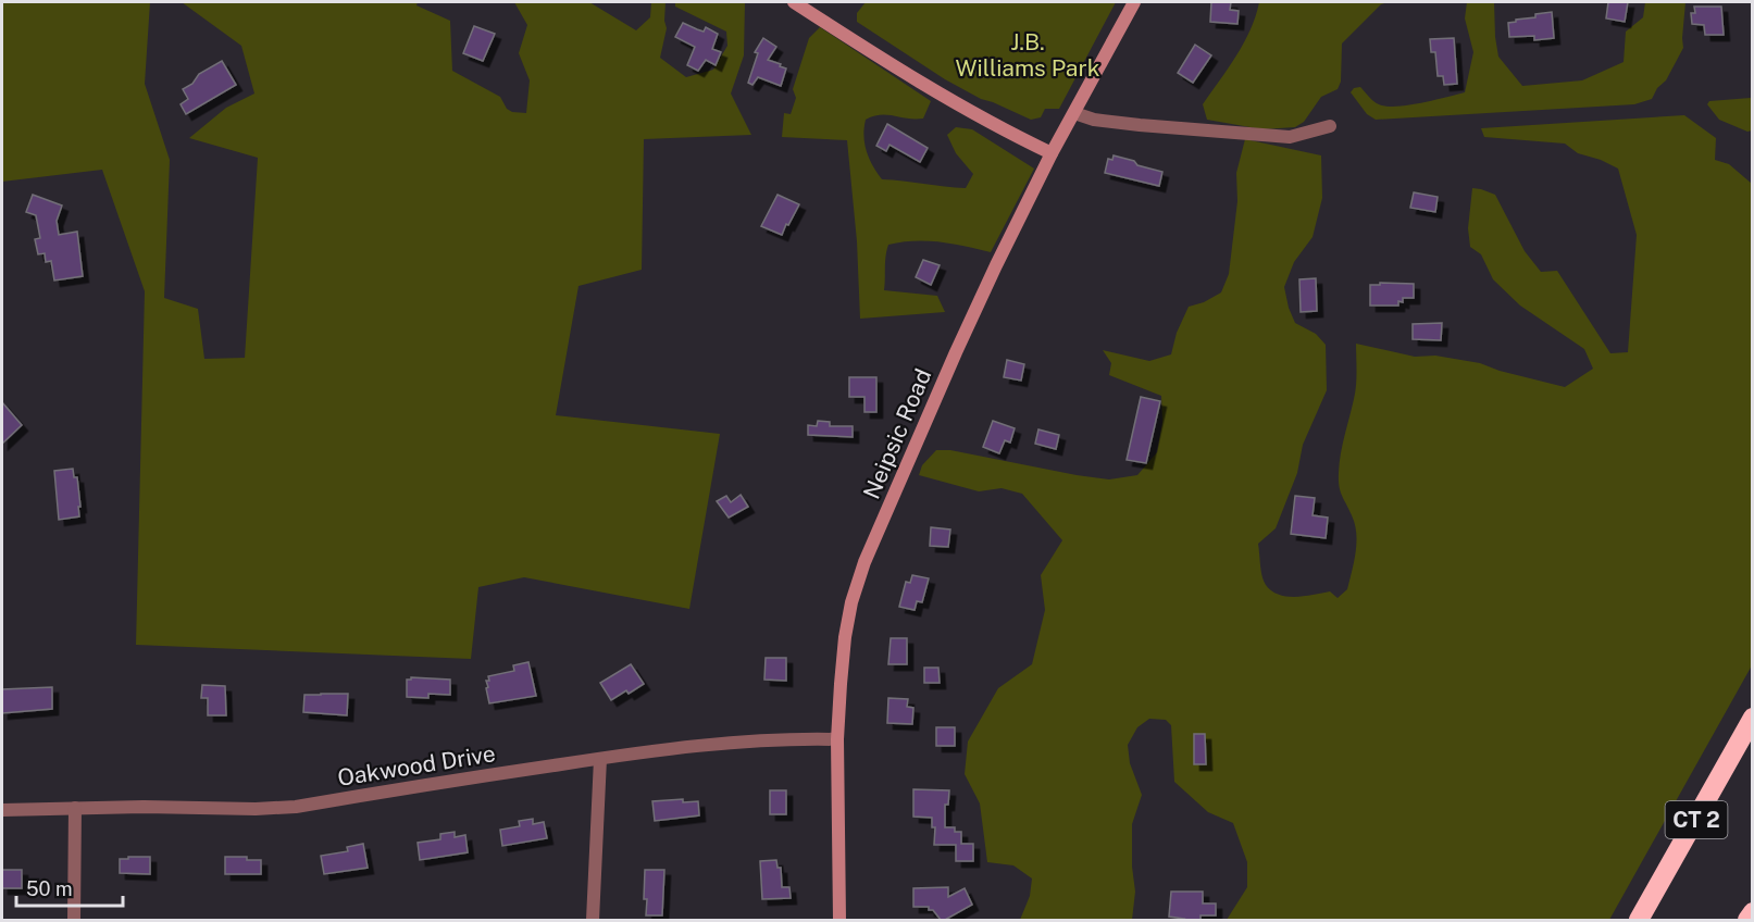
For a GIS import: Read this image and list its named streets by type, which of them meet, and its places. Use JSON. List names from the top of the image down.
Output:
{
  "streets": {
    "highway": ["CT 2"],
    "street": ["Neipsic Road", "Oakwood Drive"]
  },
  "crossings": [
    ["Neipsic Road", "Oakwood Drive"]
  ],
  "parks": ["J.B. Williams Park"],
  "scale_bar": "50 m"
}
